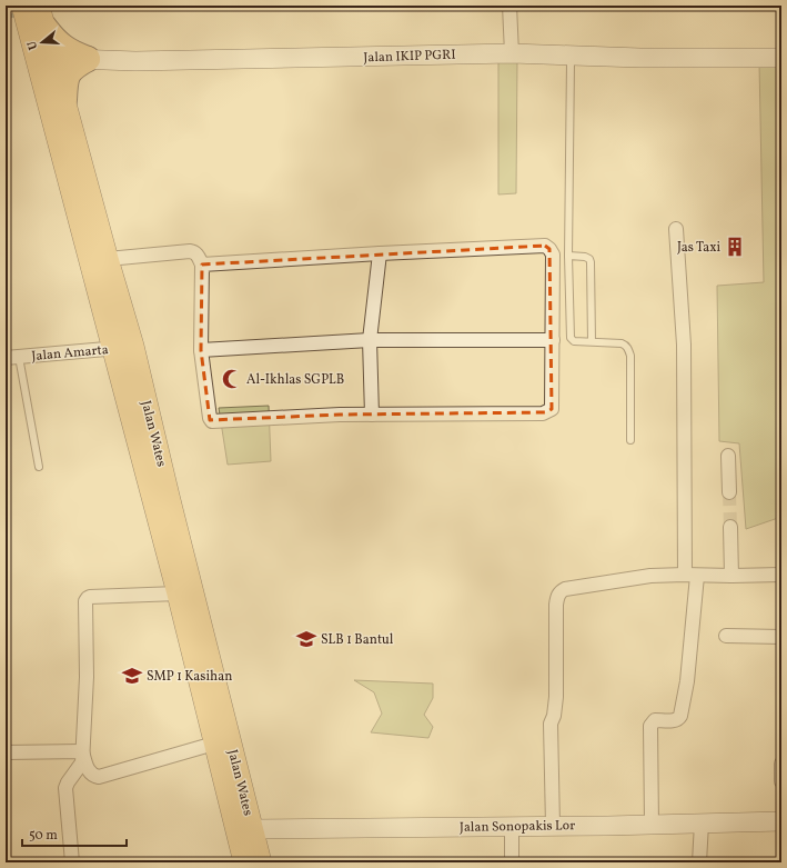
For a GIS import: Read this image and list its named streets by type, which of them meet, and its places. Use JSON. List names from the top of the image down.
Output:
{
  "streets": {
    "main road": ["Jalan IKIP PGRI", "Jalan Wates", "Jalan Sonopakis Lor"],
    "street": ["Jalan Amarta"]
  },
  "crossings": [
    ["Jalan IKIP PGRI", "Jalan Wates"],
    ["Jalan Amarta", "Jalan Wates"],
    ["Jalan Wates", "Jalan Sonopakis Lor"]
  ],
  "places": {
    "building": ["Jas Taxi"],
    "mosque": ["Al-Ikhlas SGPLB"],
    "school or university": ["SLB 1 Bantul", "SMP 1 Kasihan"]
  },
  "scale_bar": "50 m",
  "north": "left"
}
